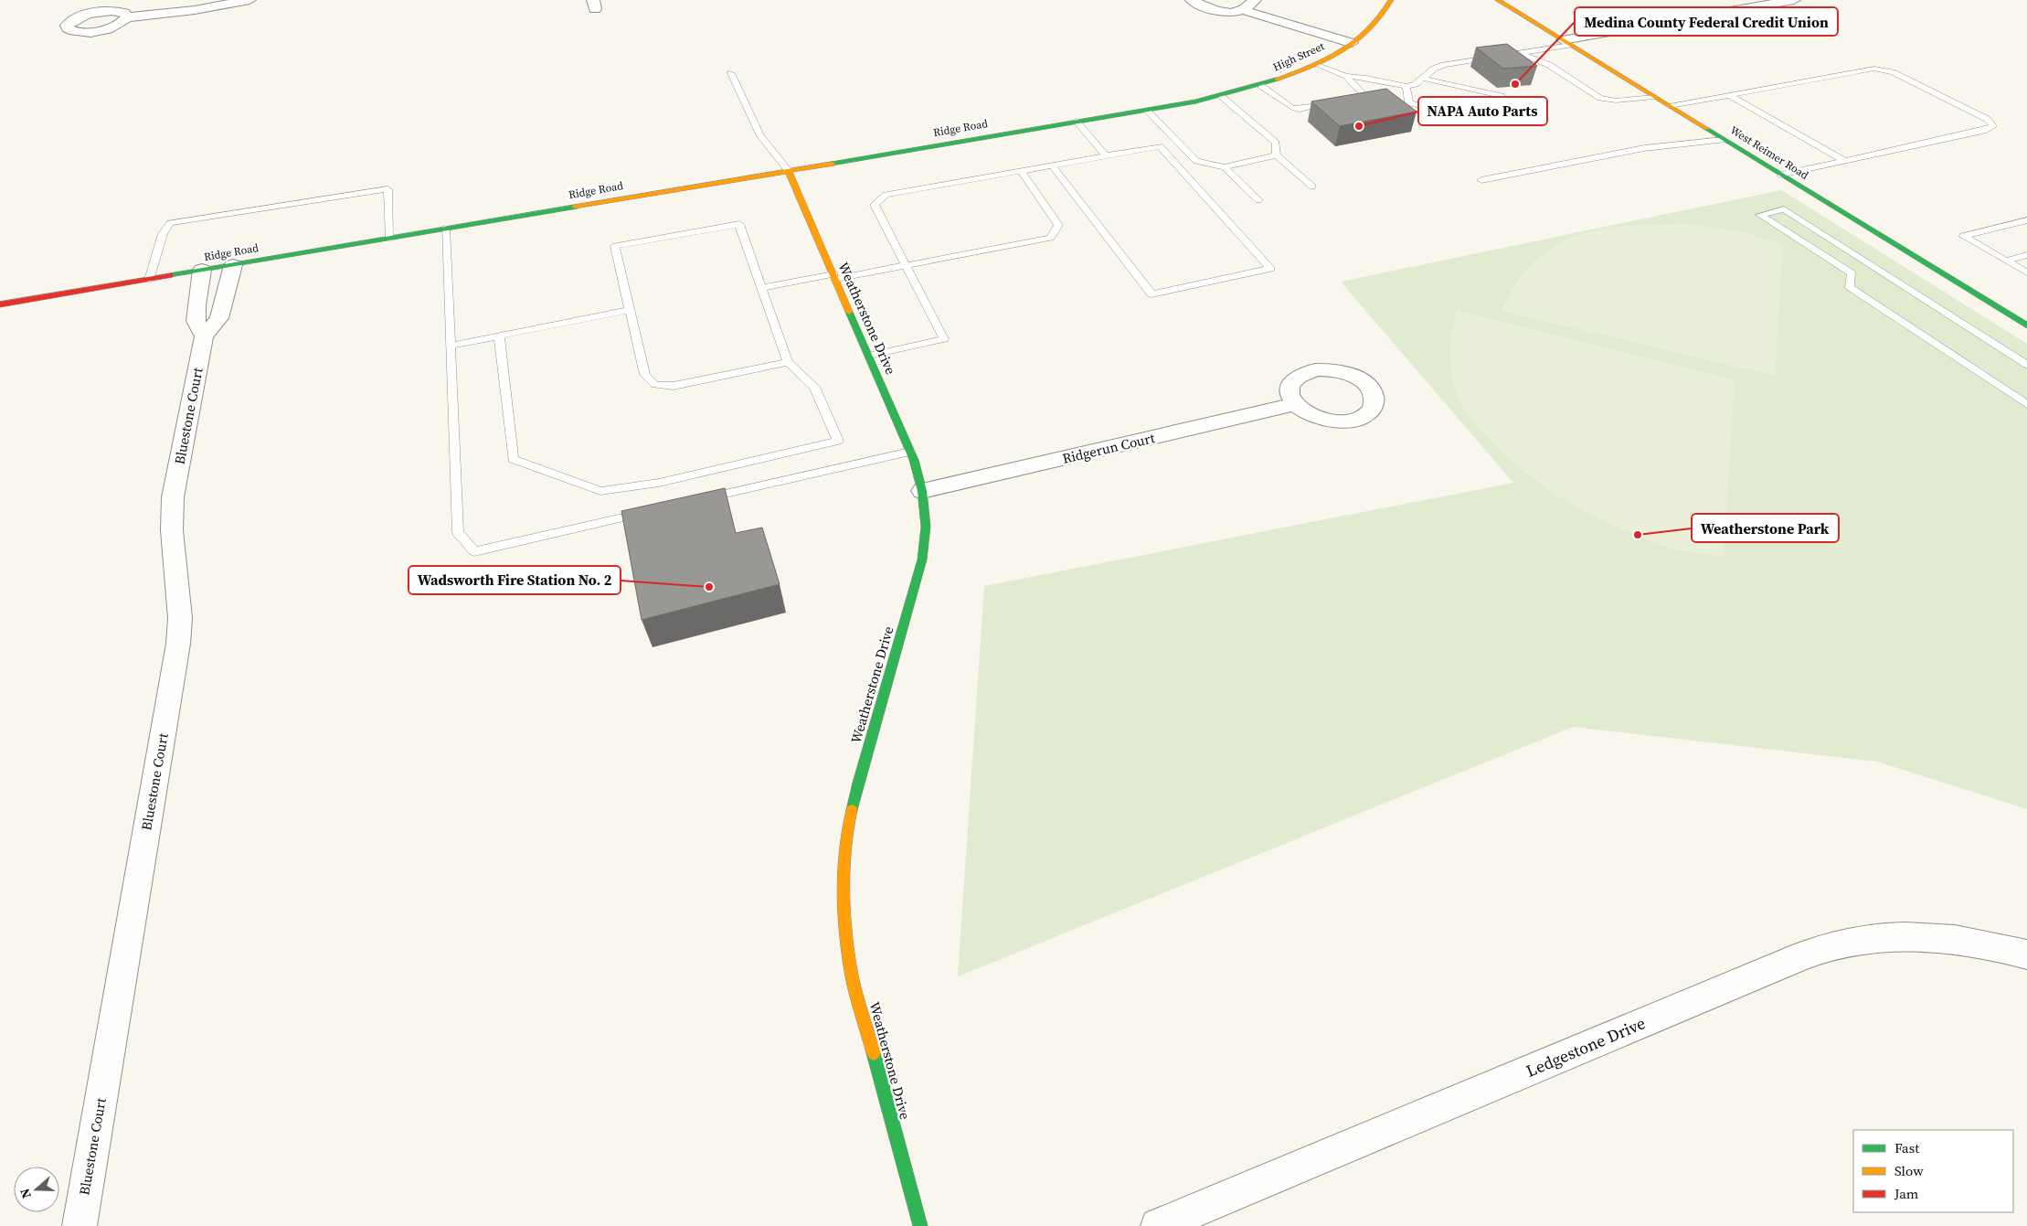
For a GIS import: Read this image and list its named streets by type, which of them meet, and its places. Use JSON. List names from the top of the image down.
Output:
{
  "streets": {
    "street": [
      "High Street",
      "Ridge Road",
      "West Reimer Road",
      "Weatherstone Drive",
      "Bluestone Court",
      "Ridgerun Court",
      "Ledgestone Drive"
    ]
  },
  "crossings": [
    ["High Street", "Ridge Road"],
    ["Ridge Road", "Weatherstone Drive"],
    ["Ridge Road", "Bluestone Court"],
    ["Weatherstone Drive", "Ridgerun Court"]
  ],
  "places": [
    "Medina County Federal Credit Union",
    "NAPA Auto Parts",
    "Weatherstone Park",
    "Wadsworth Fire Station No. 2"
  ],
  "legend": ["Fast", "Slow", "Jam"],
  "north": "left"
}
